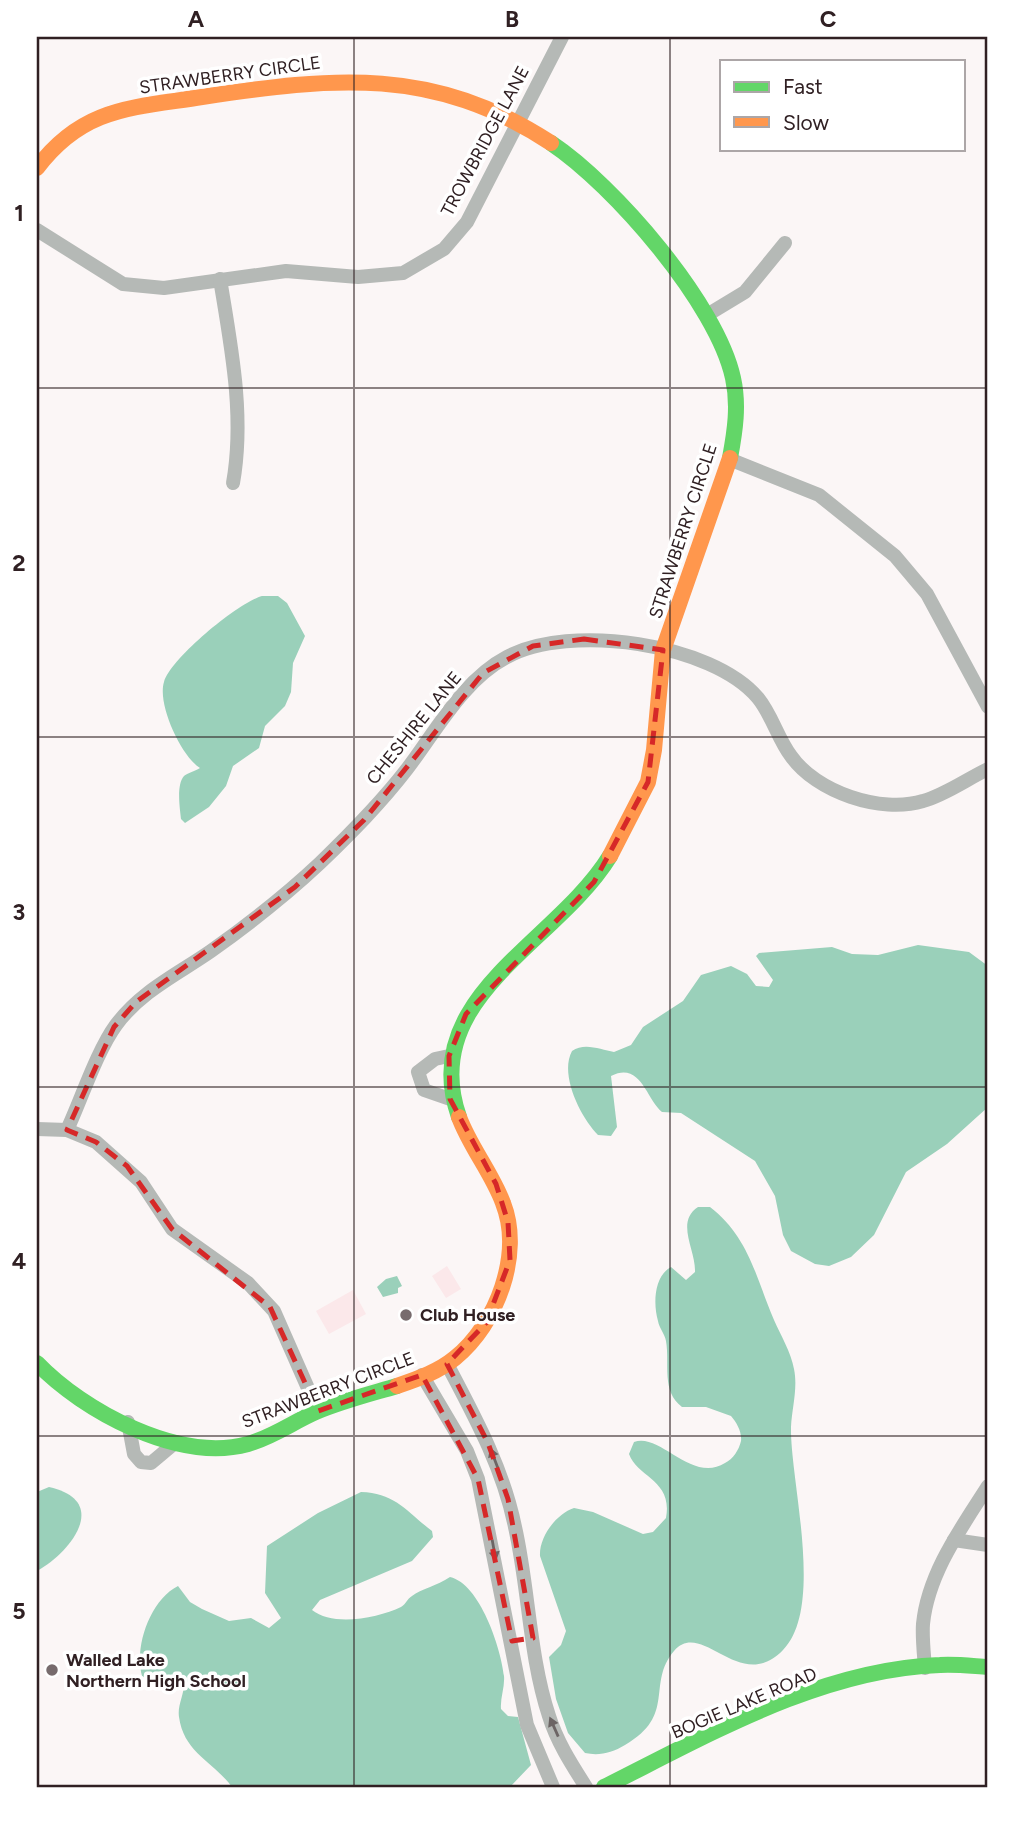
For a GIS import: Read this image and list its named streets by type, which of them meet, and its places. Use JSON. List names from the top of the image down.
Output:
{
  "streets": {
    "street": [
      "STRAWBERRY CIRCLE",
      "TROWBRIDGE LANE",
      "CHESHIRE LANE",
      "BOGIE LAKE ROAD"
    ]
  },
  "crossings": [
    ["STRAWBERRY CIRCLE", "TROWBRIDGE LANE"],
    ["STRAWBERRY CIRCLE", "CHESHIRE LANE"]
  ],
  "places": ["Club House", "Walled Lake Northern High School"],
  "legend": ["Fast", "Slow"],
  "grid": {
    "columns": ["A", "B", "C"],
    "rows": [
      "1",
      "2",
      "3",
      "4",
      "5"
    ]
  }
}
